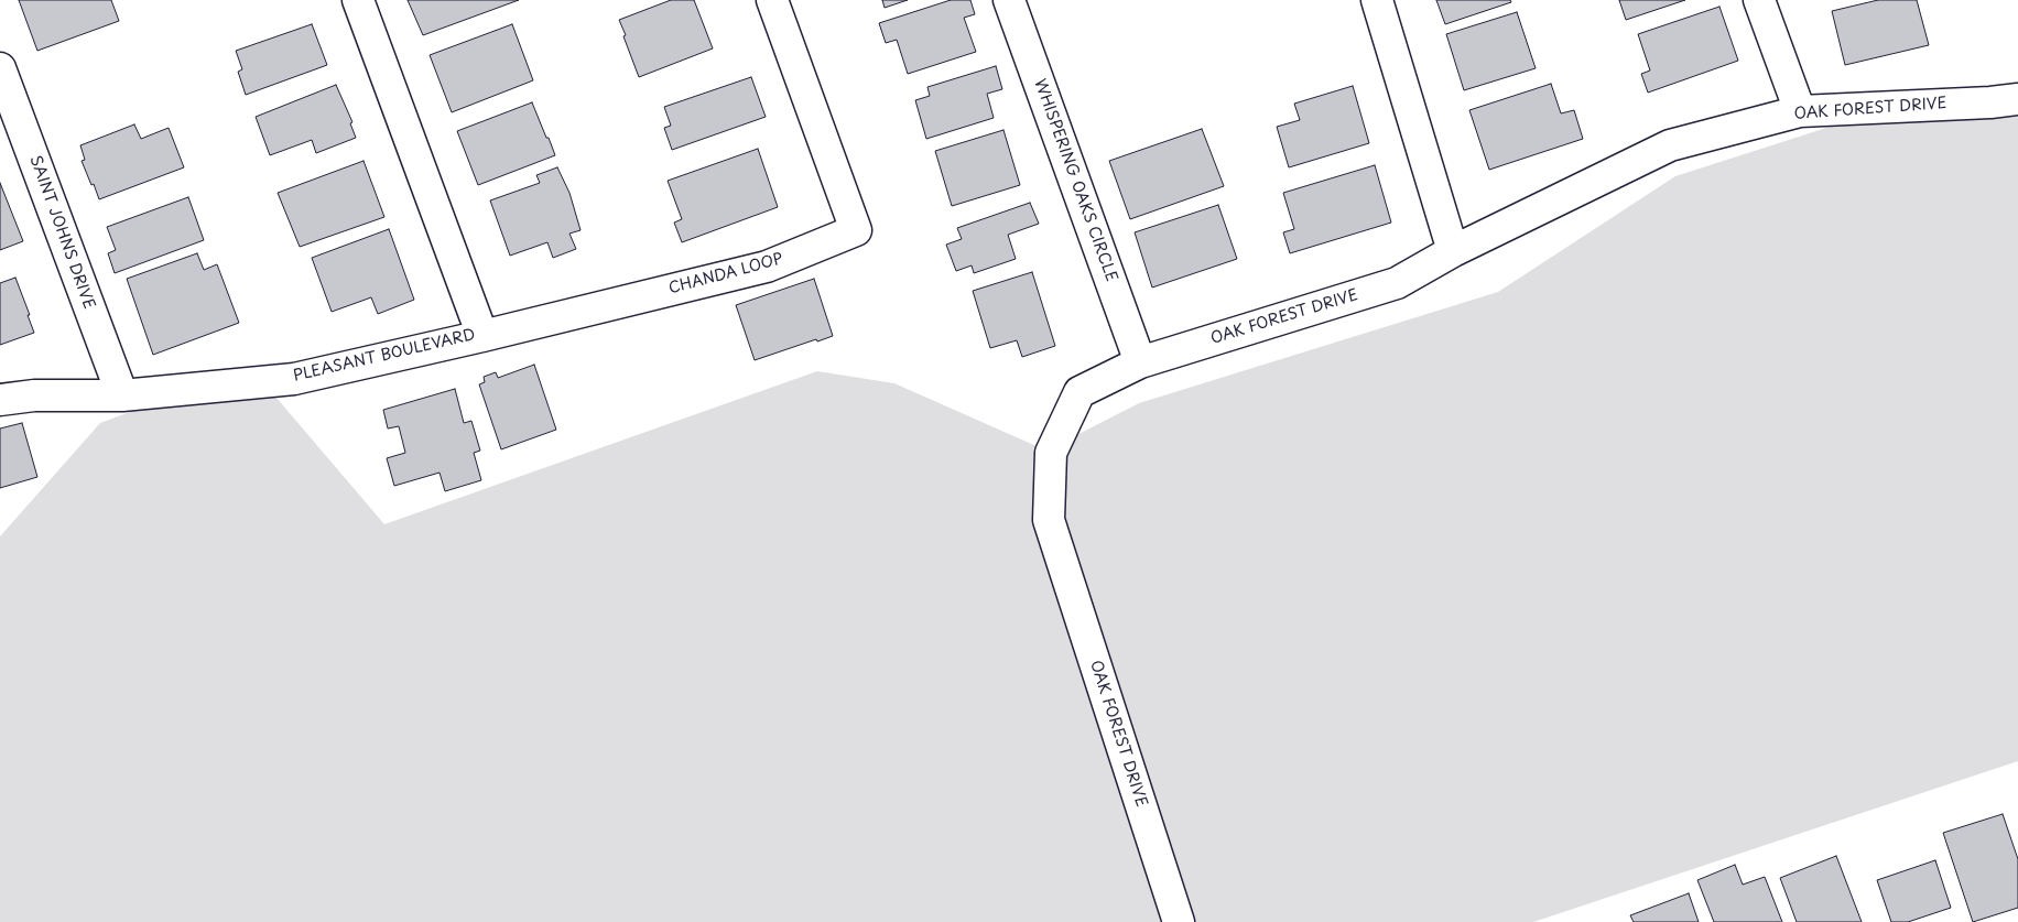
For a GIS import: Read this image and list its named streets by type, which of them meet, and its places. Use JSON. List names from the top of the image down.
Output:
{
  "streets": {
    "street": [
      "OAK FOREST DRIVE",
      "WHISPERING OAKS CIRCLE",
      "SAINT JOHNS DRIVE",
      "CHANDA LOOP",
      "PLEASANT BOULEVARD"
    ]
  },
  "crossings": [
    ["OAK FOREST DRIVE", "WHISPERING OAKS CIRCLE"],
    ["SAINT JOHNS DRIVE", "PLEASANT BOULEVARD"],
    ["CHANDA LOOP", "PLEASANT BOULEVARD"]
  ]
}
